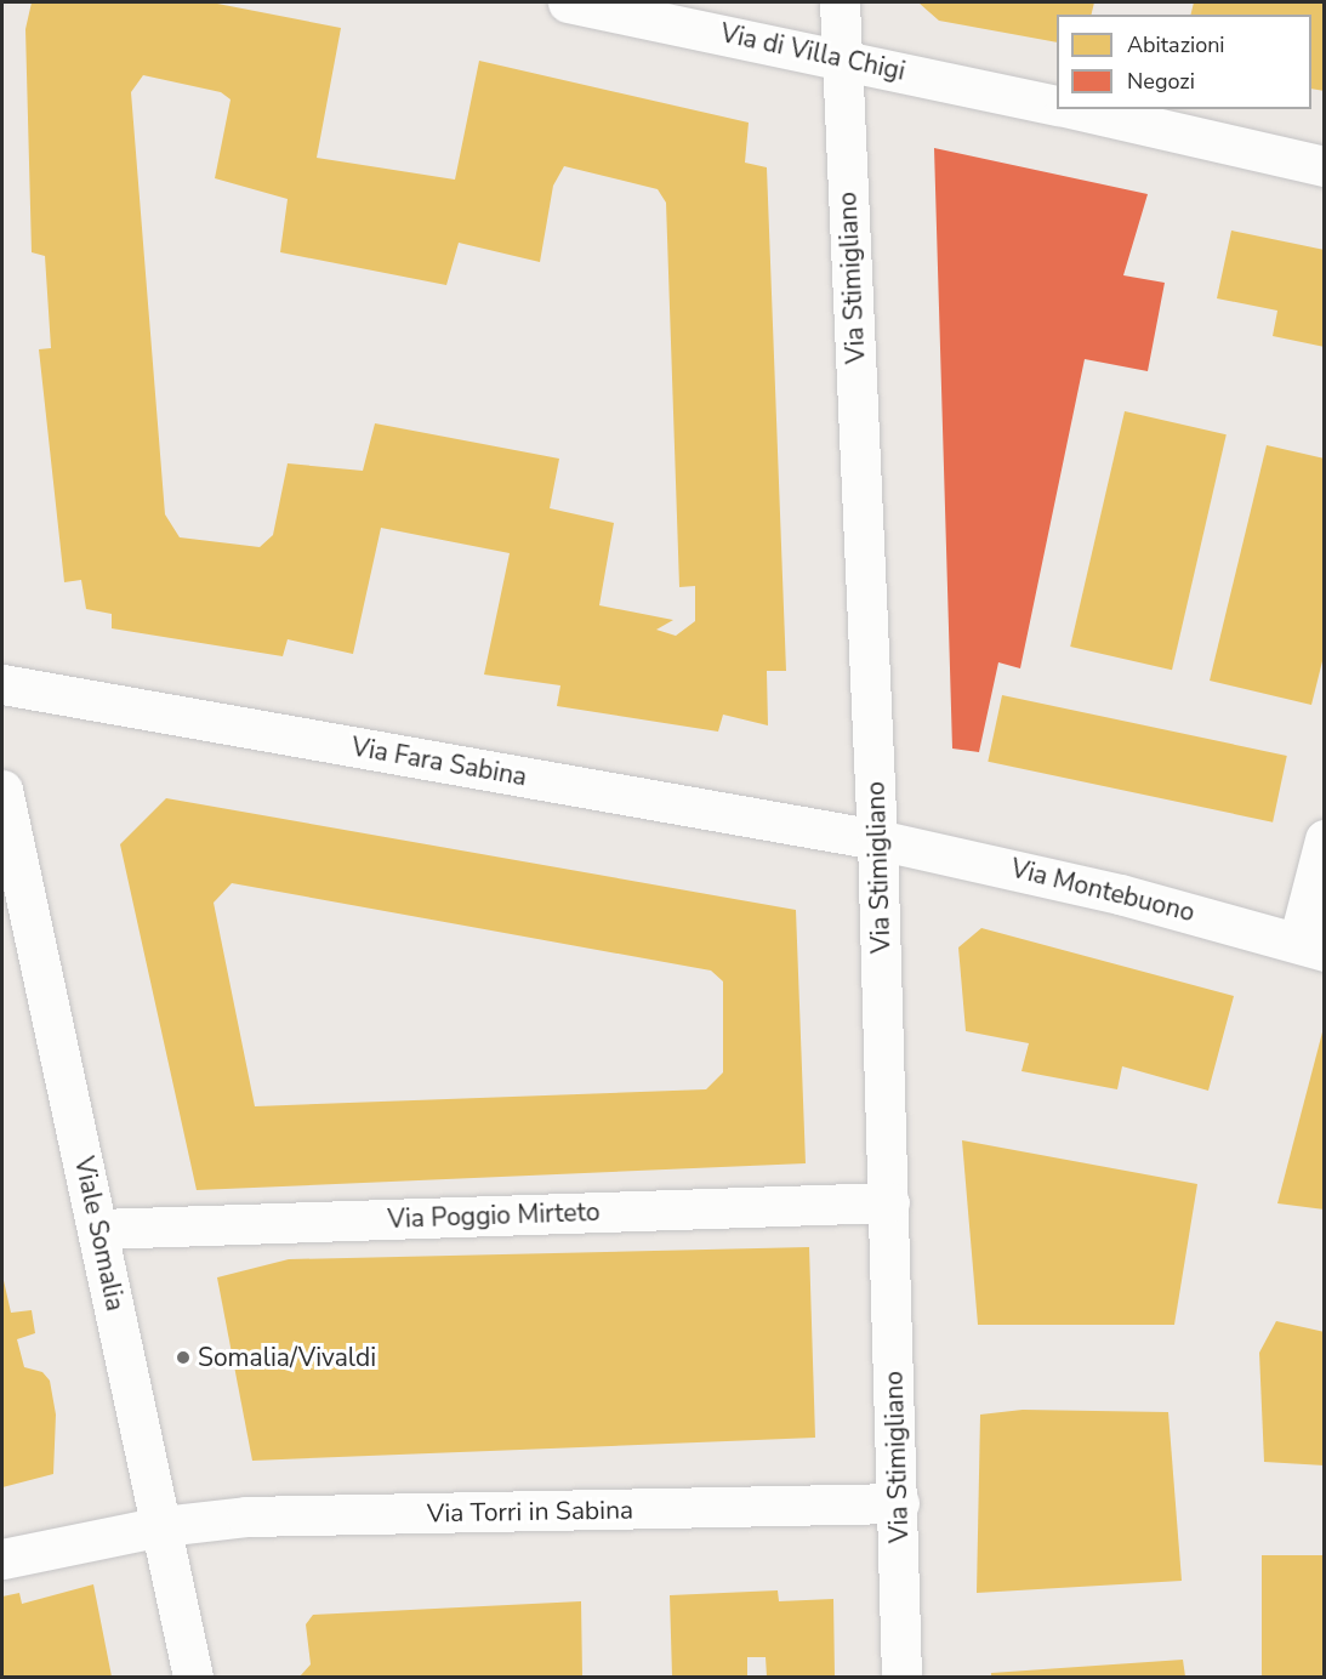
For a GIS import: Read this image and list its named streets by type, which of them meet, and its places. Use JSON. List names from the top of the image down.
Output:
{
  "streets": {
    "street": [
      "Via di Villa Chigi",
      "Via Stimigliano",
      "Via Fara Sabina",
      "Via Montebuono",
      "Via Poggio Mirteto",
      "Viale Somalia",
      "Via Torri in Sabina"
    ]
  },
  "crossings": [
    ["Via di Villa Chigi", "Via Stimigliano"],
    ["Via Stimigliano", "Via Fara Sabina"],
    ["Via Stimigliano", "Via Montebuono"],
    ["Via Stimigliano", "Via Poggio Mirteto"],
    ["Via Stimigliano", "Via Torri in Sabina"],
    ["Via Fara Sabina", "Via Montebuono"],
    ["Via Poggio Mirteto", "Viale Somalia"],
    ["Viale Somalia", "Via Torri in Sabina"]
  ],
  "places": ["Somalia/Vivaldi"],
  "legend": ["Abitazioni", "Negozi"]
}
